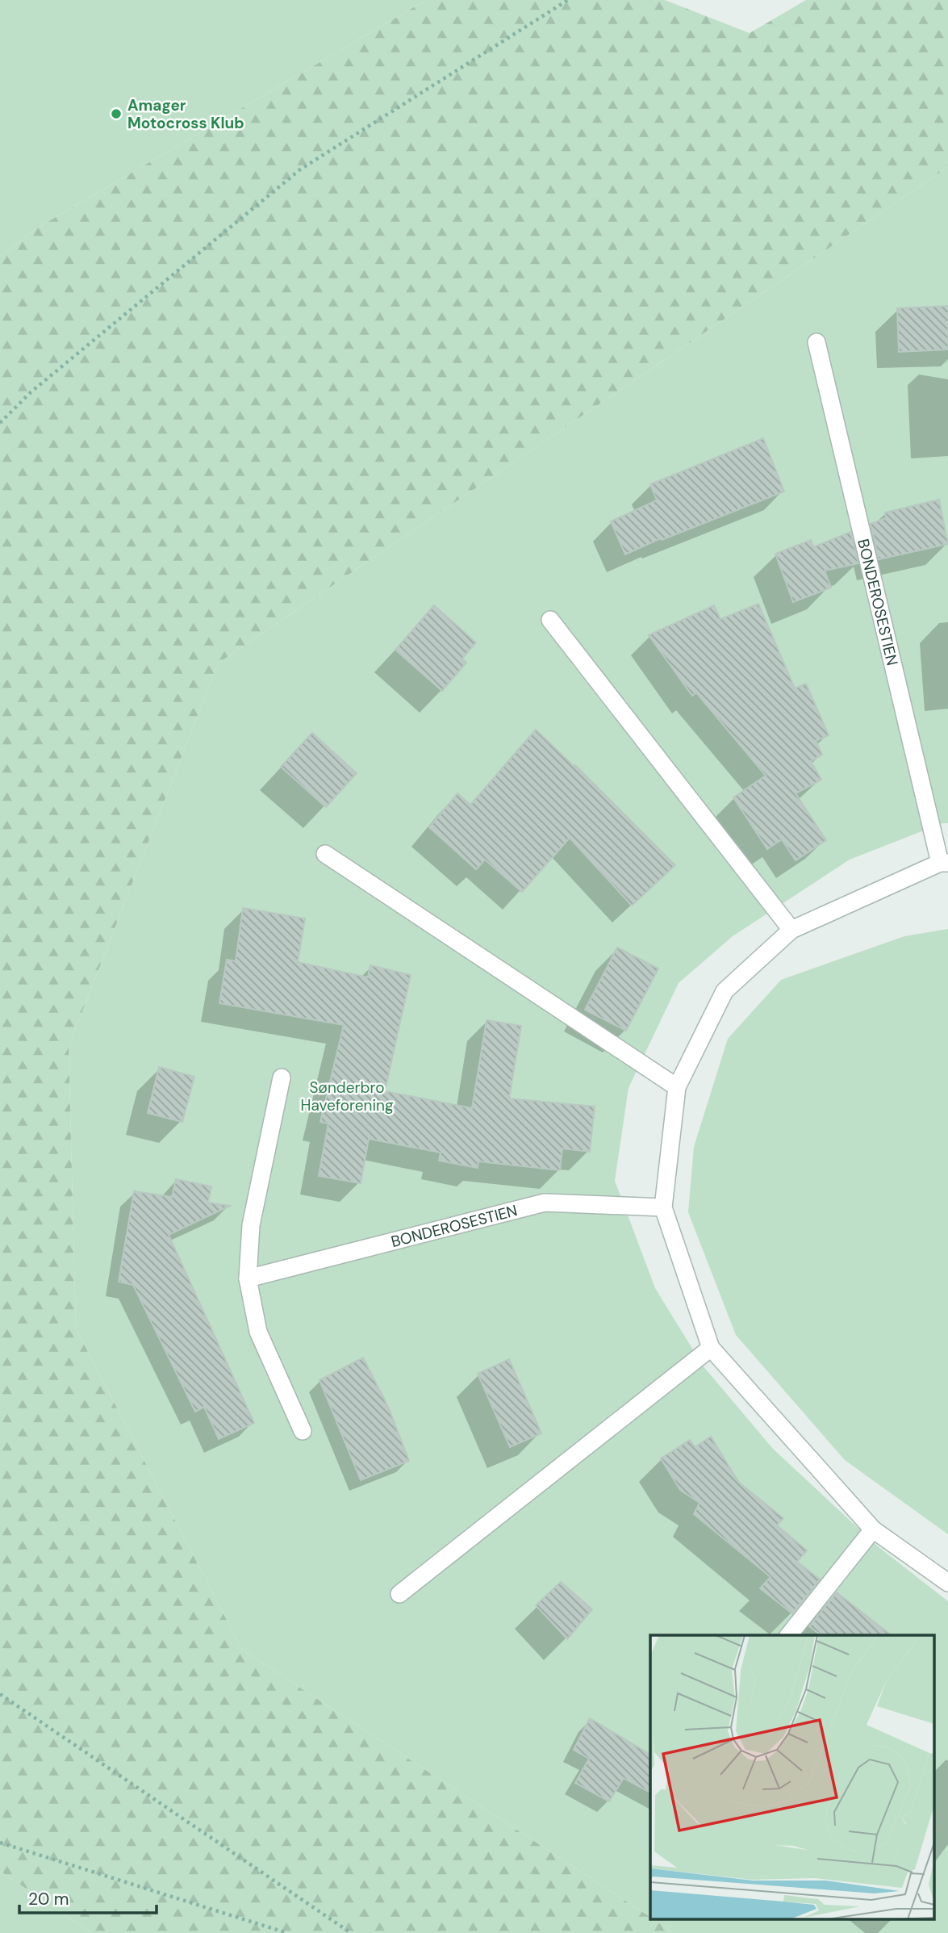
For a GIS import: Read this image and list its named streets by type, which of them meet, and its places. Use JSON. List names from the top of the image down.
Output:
{
  "streets": {
    "lane": ["BONDEROSESTIEN"]
  },
  "parks": ["Sønderbro Haveforening"],
  "places": ["Amager Motocross Klub"],
  "scale_bar": "20 m"
}
